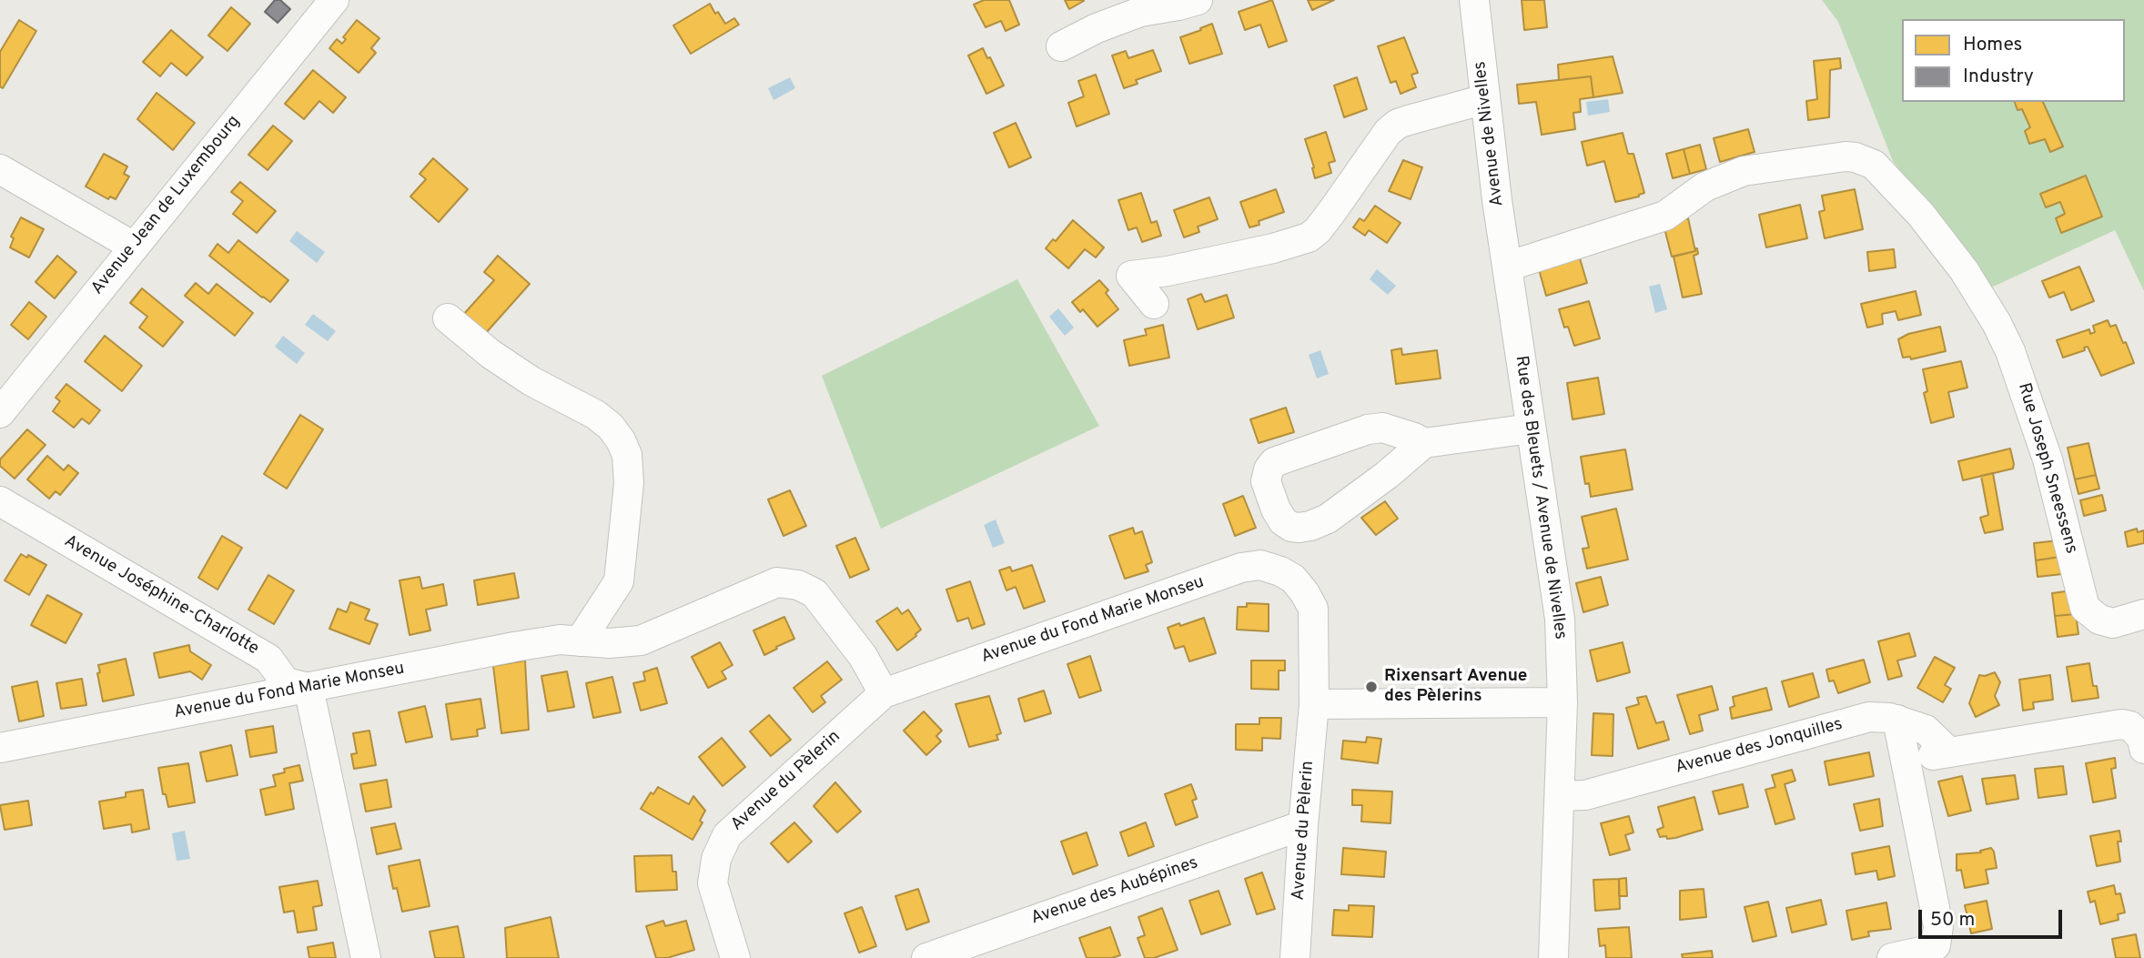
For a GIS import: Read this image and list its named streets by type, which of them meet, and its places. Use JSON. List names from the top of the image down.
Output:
{
  "streets": {
    "street": [
      "Avenue de Nivelles",
      "Avenue Jean de Luxembourg",
      "Rue Joseph Sneessens",
      "Rue des Bleuets / Avenue de Nivelles",
      "Avenue Joséphine-Charlotte",
      "Avenue du Fond Marie Monseu",
      "Avenue des Jonquilles",
      "Avenue du Pèlerin",
      "Avenue des Aubépines"
    ]
  },
  "crossings": [
    ["Avenue de Nivelles", "Rue Joseph Sneessens"],
    ["Avenue de Nivelles", "Rue des Bleuets / Avenue de Nivelles"],
    ["Rue Joseph Sneessens", "Rue des Bleuets / Avenue de Nivelles"],
    ["Rue des Bleuets / Avenue de Nivelles", "Avenue des Jonquilles"],
    ["Avenue Joséphine-Charlotte", "Avenue du Fond Marie Monseu"],
    ["Avenue du Fond Marie Monseu", "Avenue du Pèlerin"],
    ["Avenue du Pèlerin", "Avenue des Aubépines"]
  ],
  "places": ["Rixensart Avenue des Pèlerins"],
  "legend": ["Homes", "Industry"],
  "scale_bar": "50 m"
}
